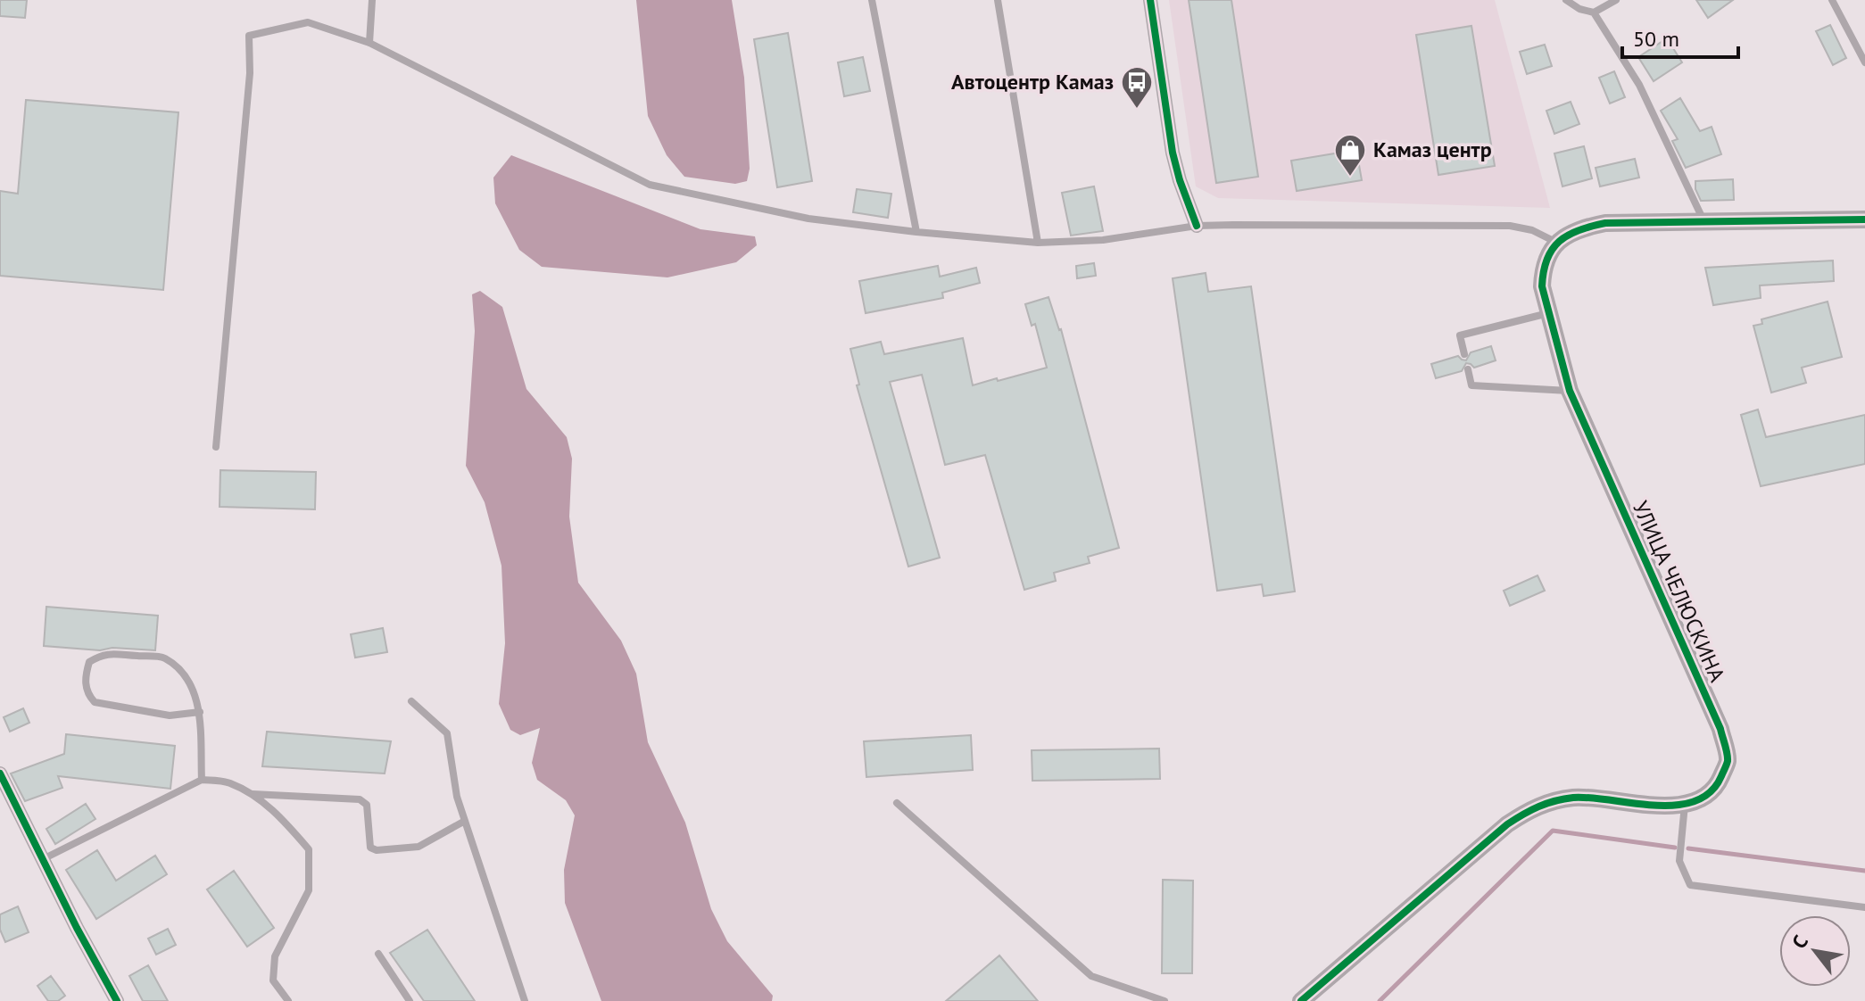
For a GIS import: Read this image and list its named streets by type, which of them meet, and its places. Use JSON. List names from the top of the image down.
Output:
{
  "streets": {
    "street": ["УЛИЦА ЧЕЛЮСКИНА"]
  },
  "places": {
    "bus stop": ["Автоцентр Камаз"],
    "shop": ["Камаз центр"]
  },
  "scale_bar": "50 m",
  "north": "top left"
}
